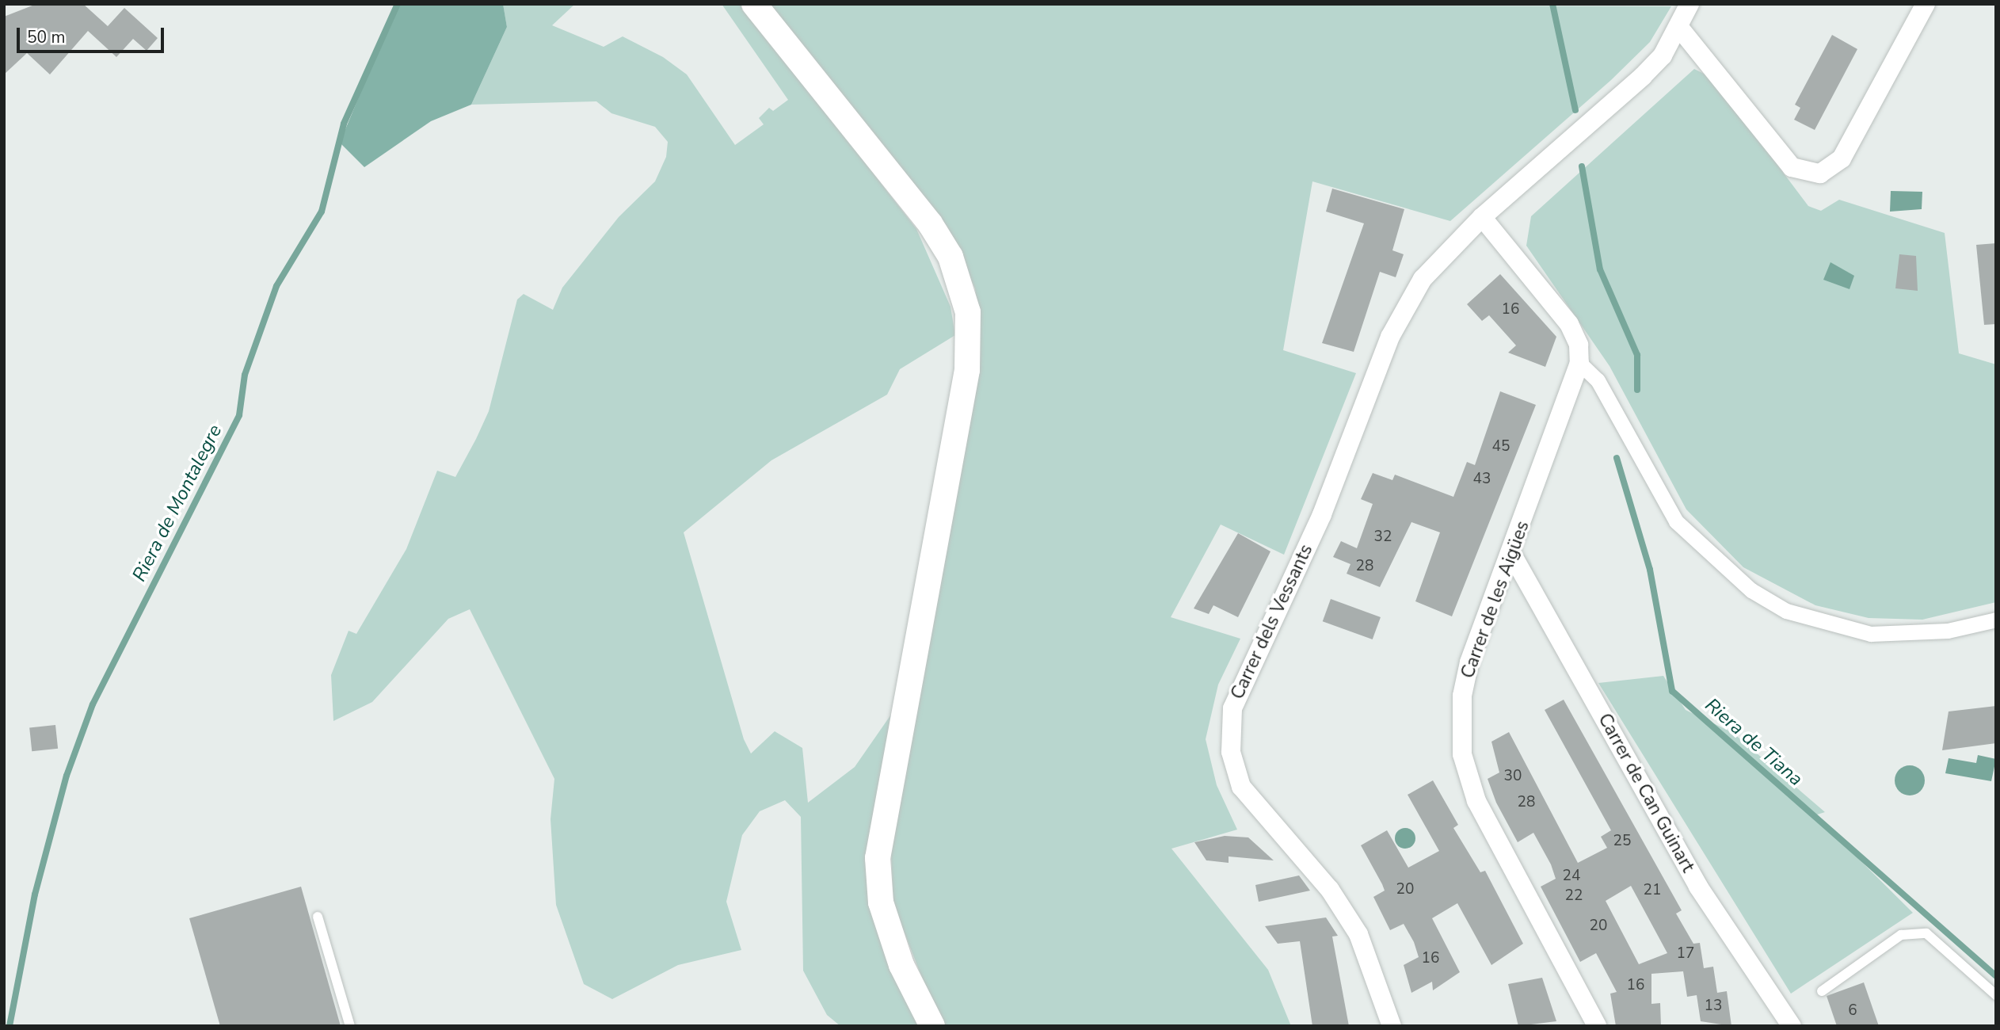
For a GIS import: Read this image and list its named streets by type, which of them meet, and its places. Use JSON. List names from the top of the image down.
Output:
{
  "streets": {
    "street": ["Carrer de les Aigües", "Carrer dels Vessants", "Carrer de Can Guinart"]
  },
  "crossings": [
    ["Carrer de les Aigües", "Carrer dels Vessants"],
    ["Carrer de les Aigües", "Carrer de Can Guinart"]
  ],
  "water": ["Riera de Montalegre", "Riera de Tiana"],
  "house_numbers": [
    "16",
    "45",
    "43",
    "32",
    "28",
    "30",
    "28",
    "25",
    "24",
    "20",
    "21",
    "22",
    "20",
    "17",
    "16",
    "16",
    "13",
    "6"
  ],
  "scale_bar": "50 m"
}
